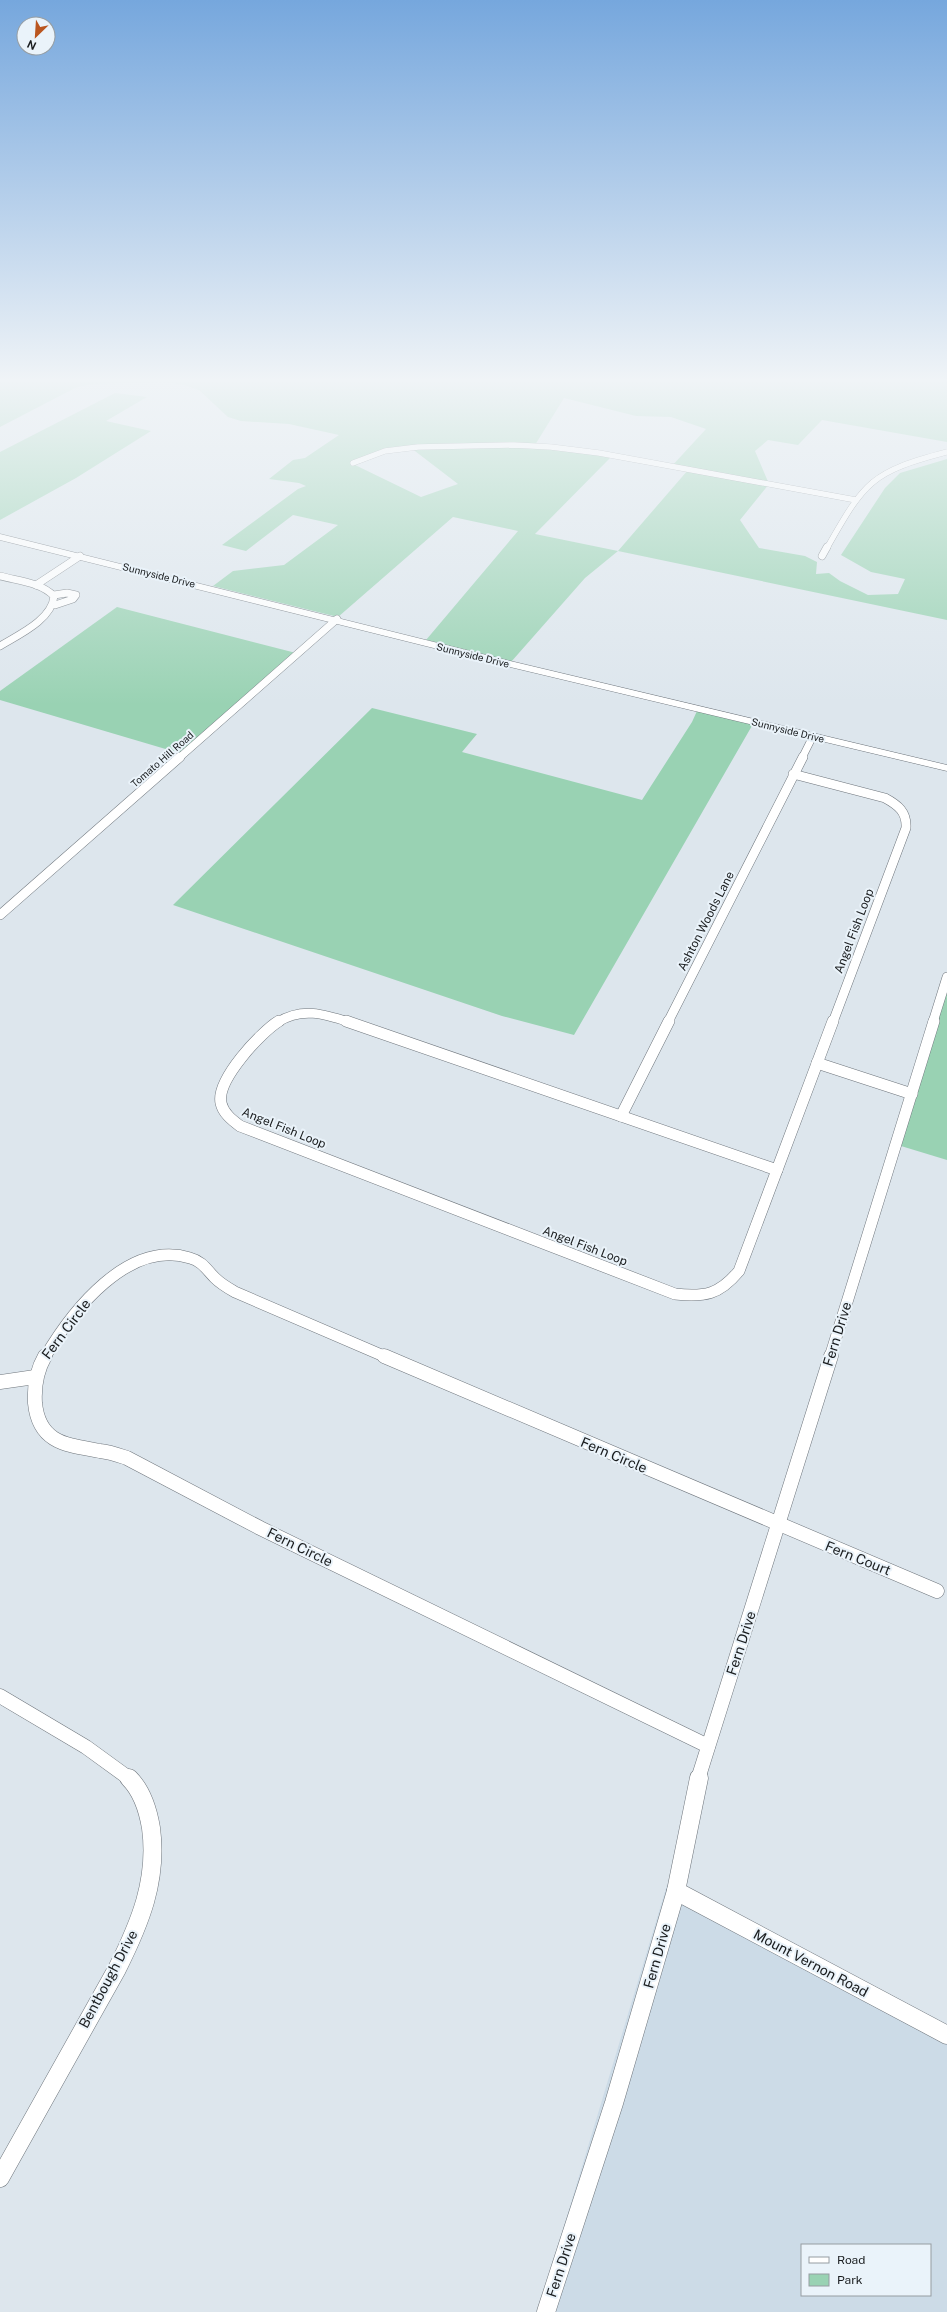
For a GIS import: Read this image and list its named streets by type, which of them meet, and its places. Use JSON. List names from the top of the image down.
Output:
{
  "streets": {
    "street": [
      "Sunnyside Drive",
      "Tomato Hill Road",
      "Ashton Woods Lane",
      "Angel Fish Loop",
      "Fern Circle",
      "Fern Drive",
      "Fern Court",
      "Mount Vernon Road",
      "Bentbough Drive"
    ]
  },
  "crossings": [
    ["Sunnyside Drive", "Tomato Hill Road"],
    ["Sunnyside Drive", "Ashton Woods Lane"],
    ["Ashton Woods Lane", "Angel Fish Loop"],
    ["Fern Circle", "Fern Drive"],
    ["Fern Circle", "Fern Court"],
    ["Fern Drive", "Fern Court"],
    ["Fern Drive", "Mount Vernon Road"]
  ],
  "legend": ["Road", "Park"],
  "north": "bottom left"
}
